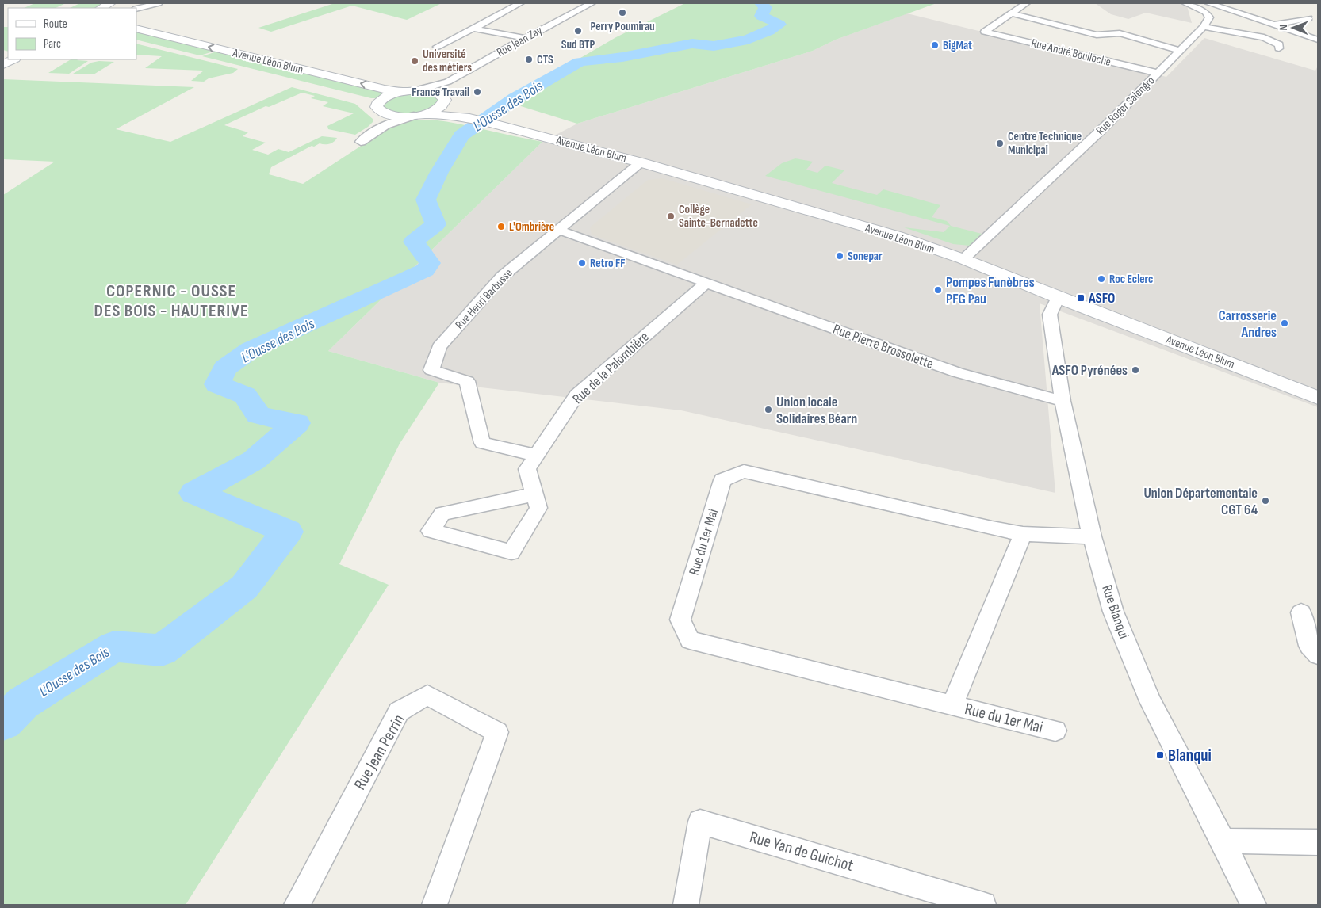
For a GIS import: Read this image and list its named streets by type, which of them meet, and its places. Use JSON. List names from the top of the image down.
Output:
{
  "streets": {
    "street": [
      "Rue Jean Zay",
      "Rue André Boulloche",
      "Avenue Léon Blum",
      "Rue Roger Salengro",
      "Rue Henri Barbusse",
      "Rue Pierre Brossolette",
      "Rue de la Palombière",
      "Rue du 1er Mai",
      "Rue Blanqui",
      "Rue Jean Perrin",
      "Rue Yan de Guichot"
    ]
  },
  "crossings": [
    ["Rue Jean Zay", "Avenue Léon Blum"],
    ["Rue André Boulloche", "Rue Roger Salengro"],
    ["Avenue Léon Blum", "Rue Roger Salengro"],
    ["Avenue Léon Blum", "Rue Henri Barbusse"],
    ["Avenue Léon Blum", "Rue Blanqui"],
    ["Rue Henri Barbusse", "Rue Pierre Brossolette"],
    ["Rue Henri Barbusse", "Rue de la Palombière"],
    ["Rue Pierre Brossolette", "Rue de la Palombière"],
    ["Rue Pierre Brossolette", "Rue Blanqui"],
    ["Rue du 1er Mai", "Rue Blanqui"]
  ],
  "districts": ["COPERNIC - OUSSE DES BOIS - HAUTERIVE"],
  "water": ["L'Ousse des Bois"],
  "places": {
    "other": [
      "Perry Poumirau",
      "Sud BTP",
      "BigMat",
      "CTS",
      "Université des métiers",
      "France Travail",
      "Centre Technique Municipal",
      "Collège Sainte-Bernadette",
      "L'Ombrière",
      "Sonepar",
      "Retro FF",
      "Roc Eclerc",
      "Pompes Funèbres PFG Pau",
      "Carrosserie Andres",
      "ASFO Pyrénées",
      "Union locale Solidaires Béarn",
      "Union Départementale CGT 64"
    ],
    "transit": ["ASFO", "Blanqui"]
  },
  "legend": ["Route", "Parc"],
  "north": "left"
}
